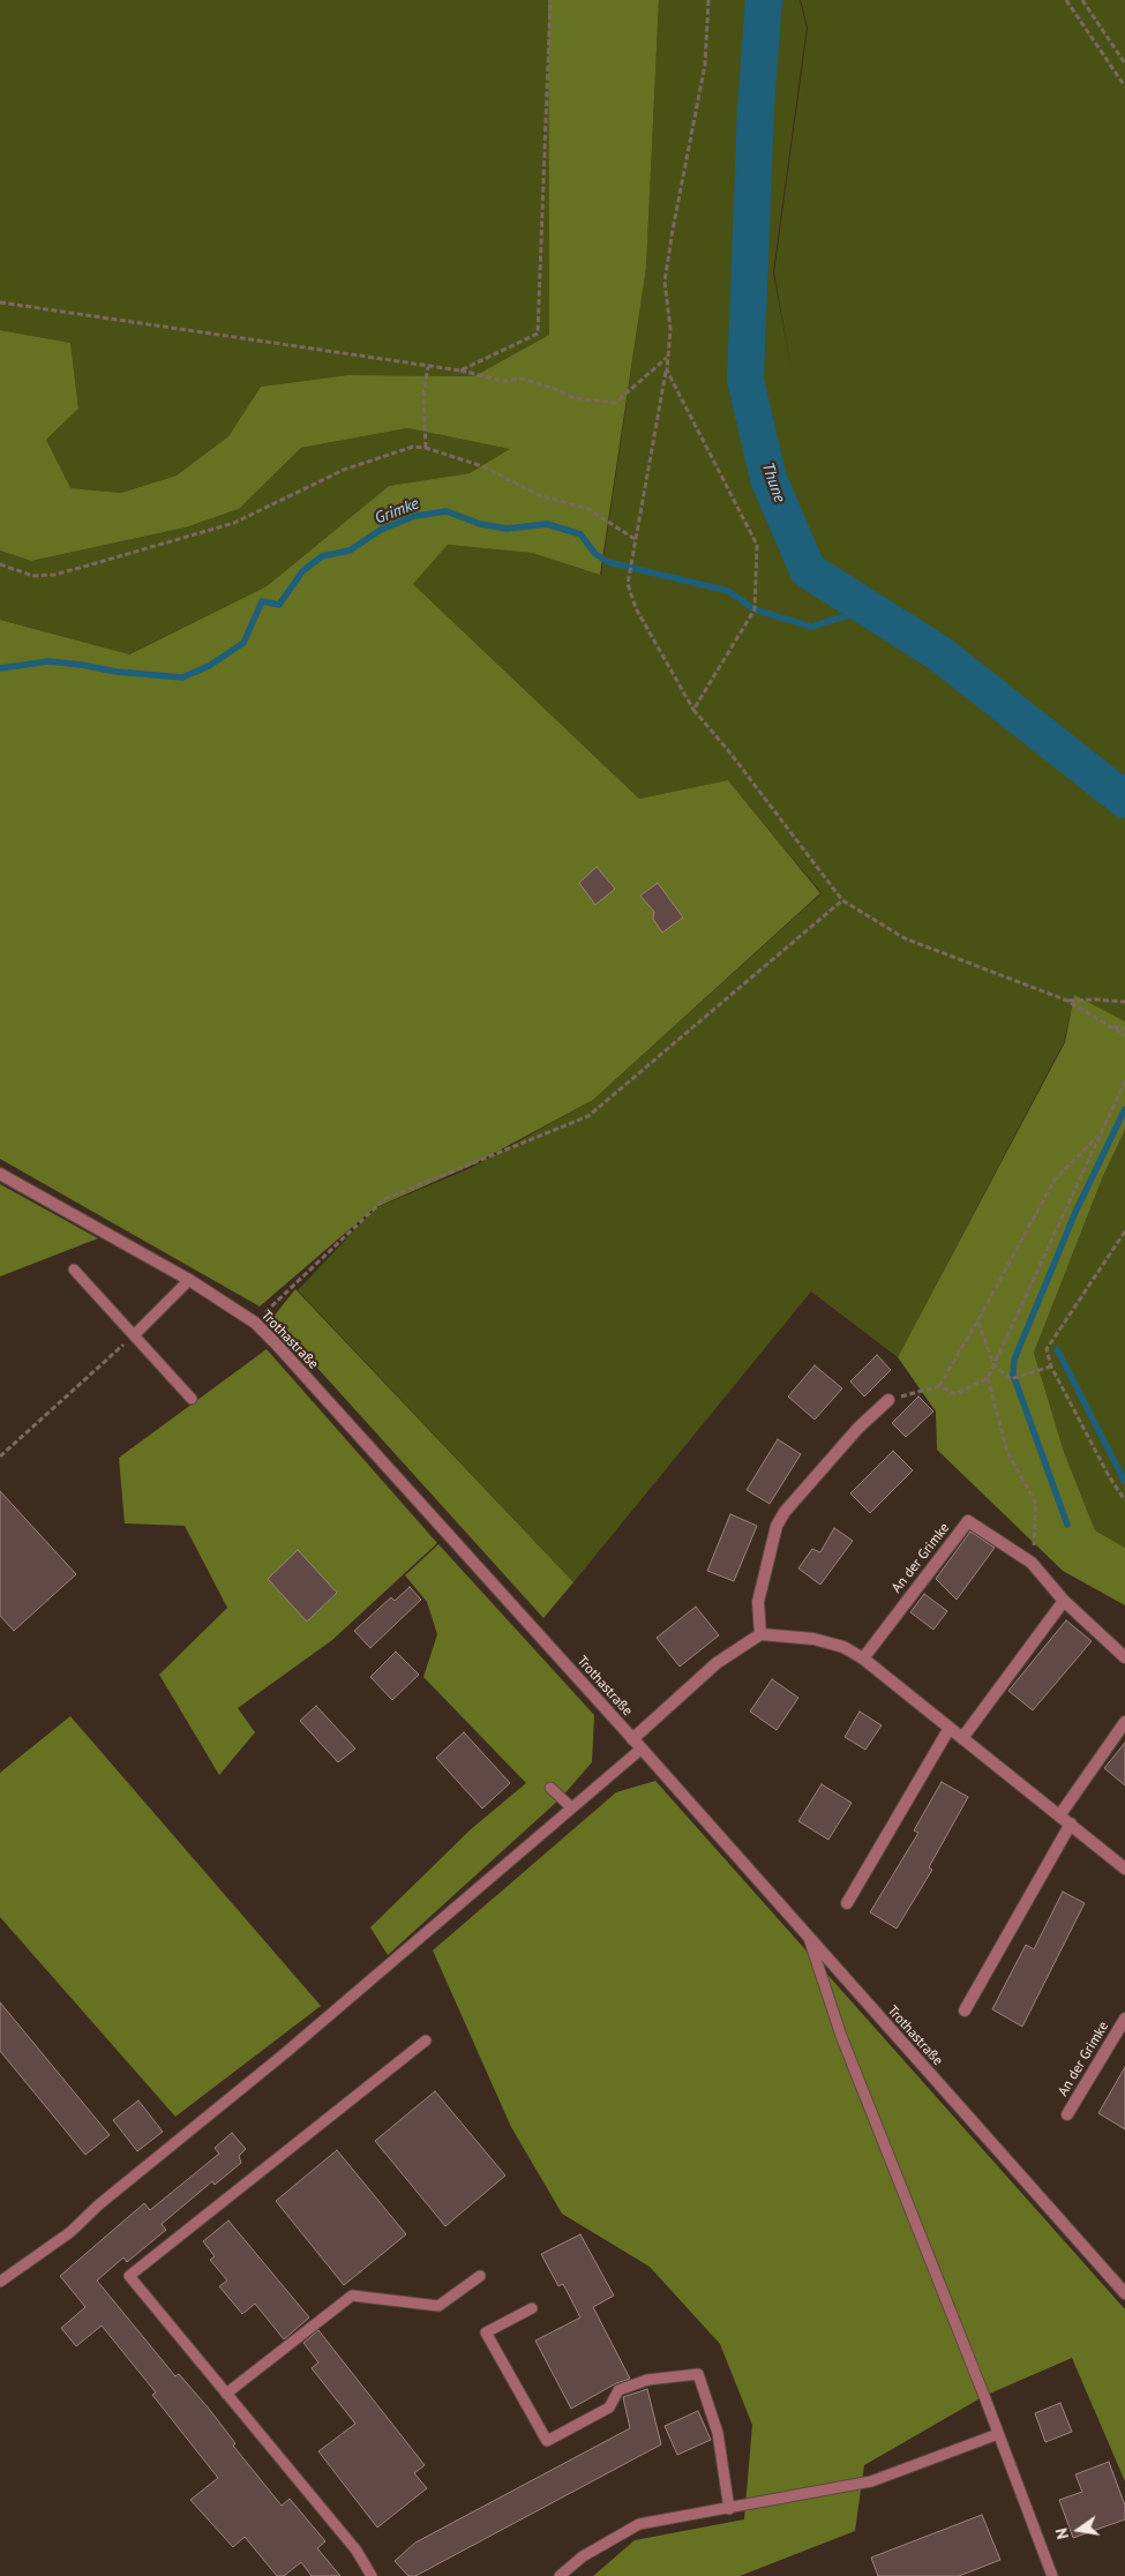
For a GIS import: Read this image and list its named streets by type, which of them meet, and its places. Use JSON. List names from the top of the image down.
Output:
{
  "streets": {
    "street": ["Trothastraße", "An der Grimke"]
  },
  "water": ["Thune", "Grimke"],
  "north": "left"
}
